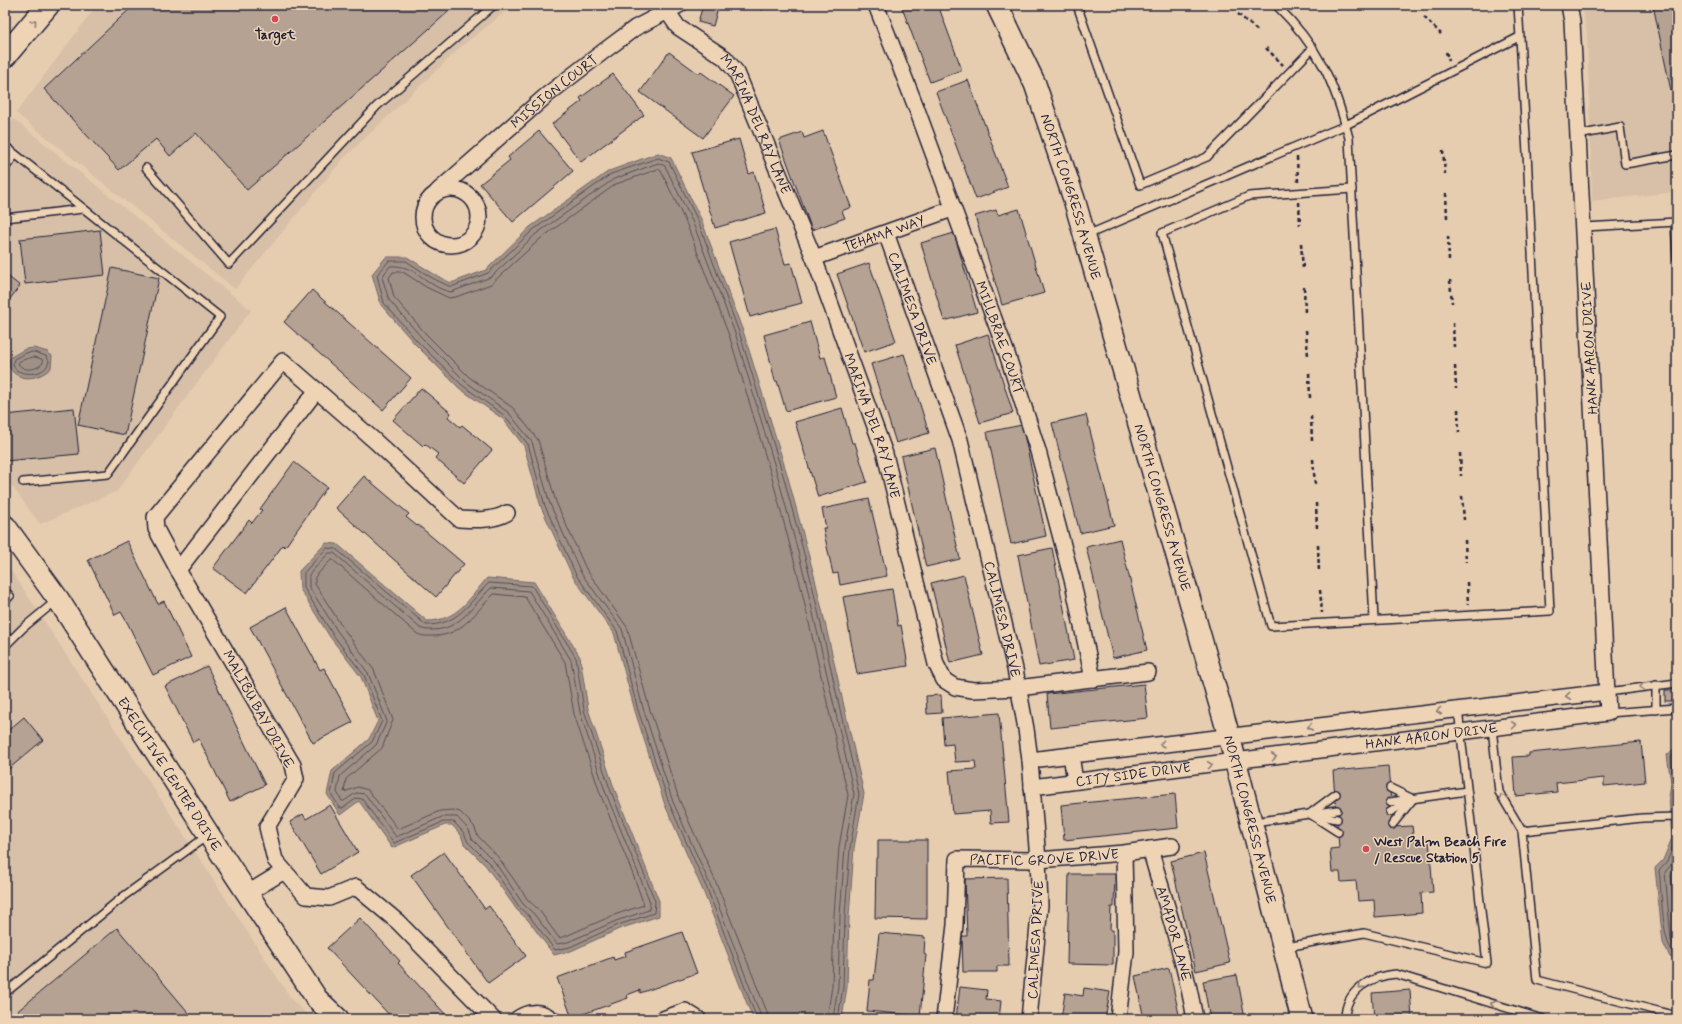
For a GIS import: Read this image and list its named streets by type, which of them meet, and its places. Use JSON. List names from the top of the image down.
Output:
{
  "streets": {
    "street": [
      "MISSION COURT",
      "MARINA DEL RAY LANE",
      "NORTH CONGRESS AVENUE",
      "TEHAMA WAY",
      "CALIMESA DRIVE",
      "MILLBRAE COURT",
      "HANK AARON DRIVE",
      "MALIBU BAY DRIVE",
      "EXECUTIVE CENTER DRIVE",
      "CITY SIDE DRIVE",
      "PACIFIC GROVE DRIVE",
      "AMADOR LANE"
    ]
  },
  "crossings": [
    ["MISSION COURT", "MARINA DEL RAY LANE"],
    ["MARINA DEL RAY LANE", "TEHAMA WAY"],
    ["MARINA DEL RAY LANE", "CALIMESA DRIVE"],
    ["MARINA DEL RAY LANE", "MILLBRAE COURT"],
    ["NORTH CONGRESS AVENUE", "HANK AARON DRIVE"],
    ["NORTH CONGRESS AVENUE", "CITY SIDE DRIVE"],
    ["TEHAMA WAY", "CALIMESA DRIVE"],
    ["TEHAMA WAY", "MILLBRAE COURT"],
    ["CALIMESA DRIVE", "CITY SIDE DRIVE"],
    ["CALIMESA DRIVE", "PACIFIC GROVE DRIVE"],
    ["HANK AARON DRIVE", "CITY SIDE DRIVE"],
    ["PACIFIC GROVE DRIVE", "AMADOR LANE"]
  ],
  "places": ["Target", "West Palm Beach Fire / Rescue Station 5"]
}
